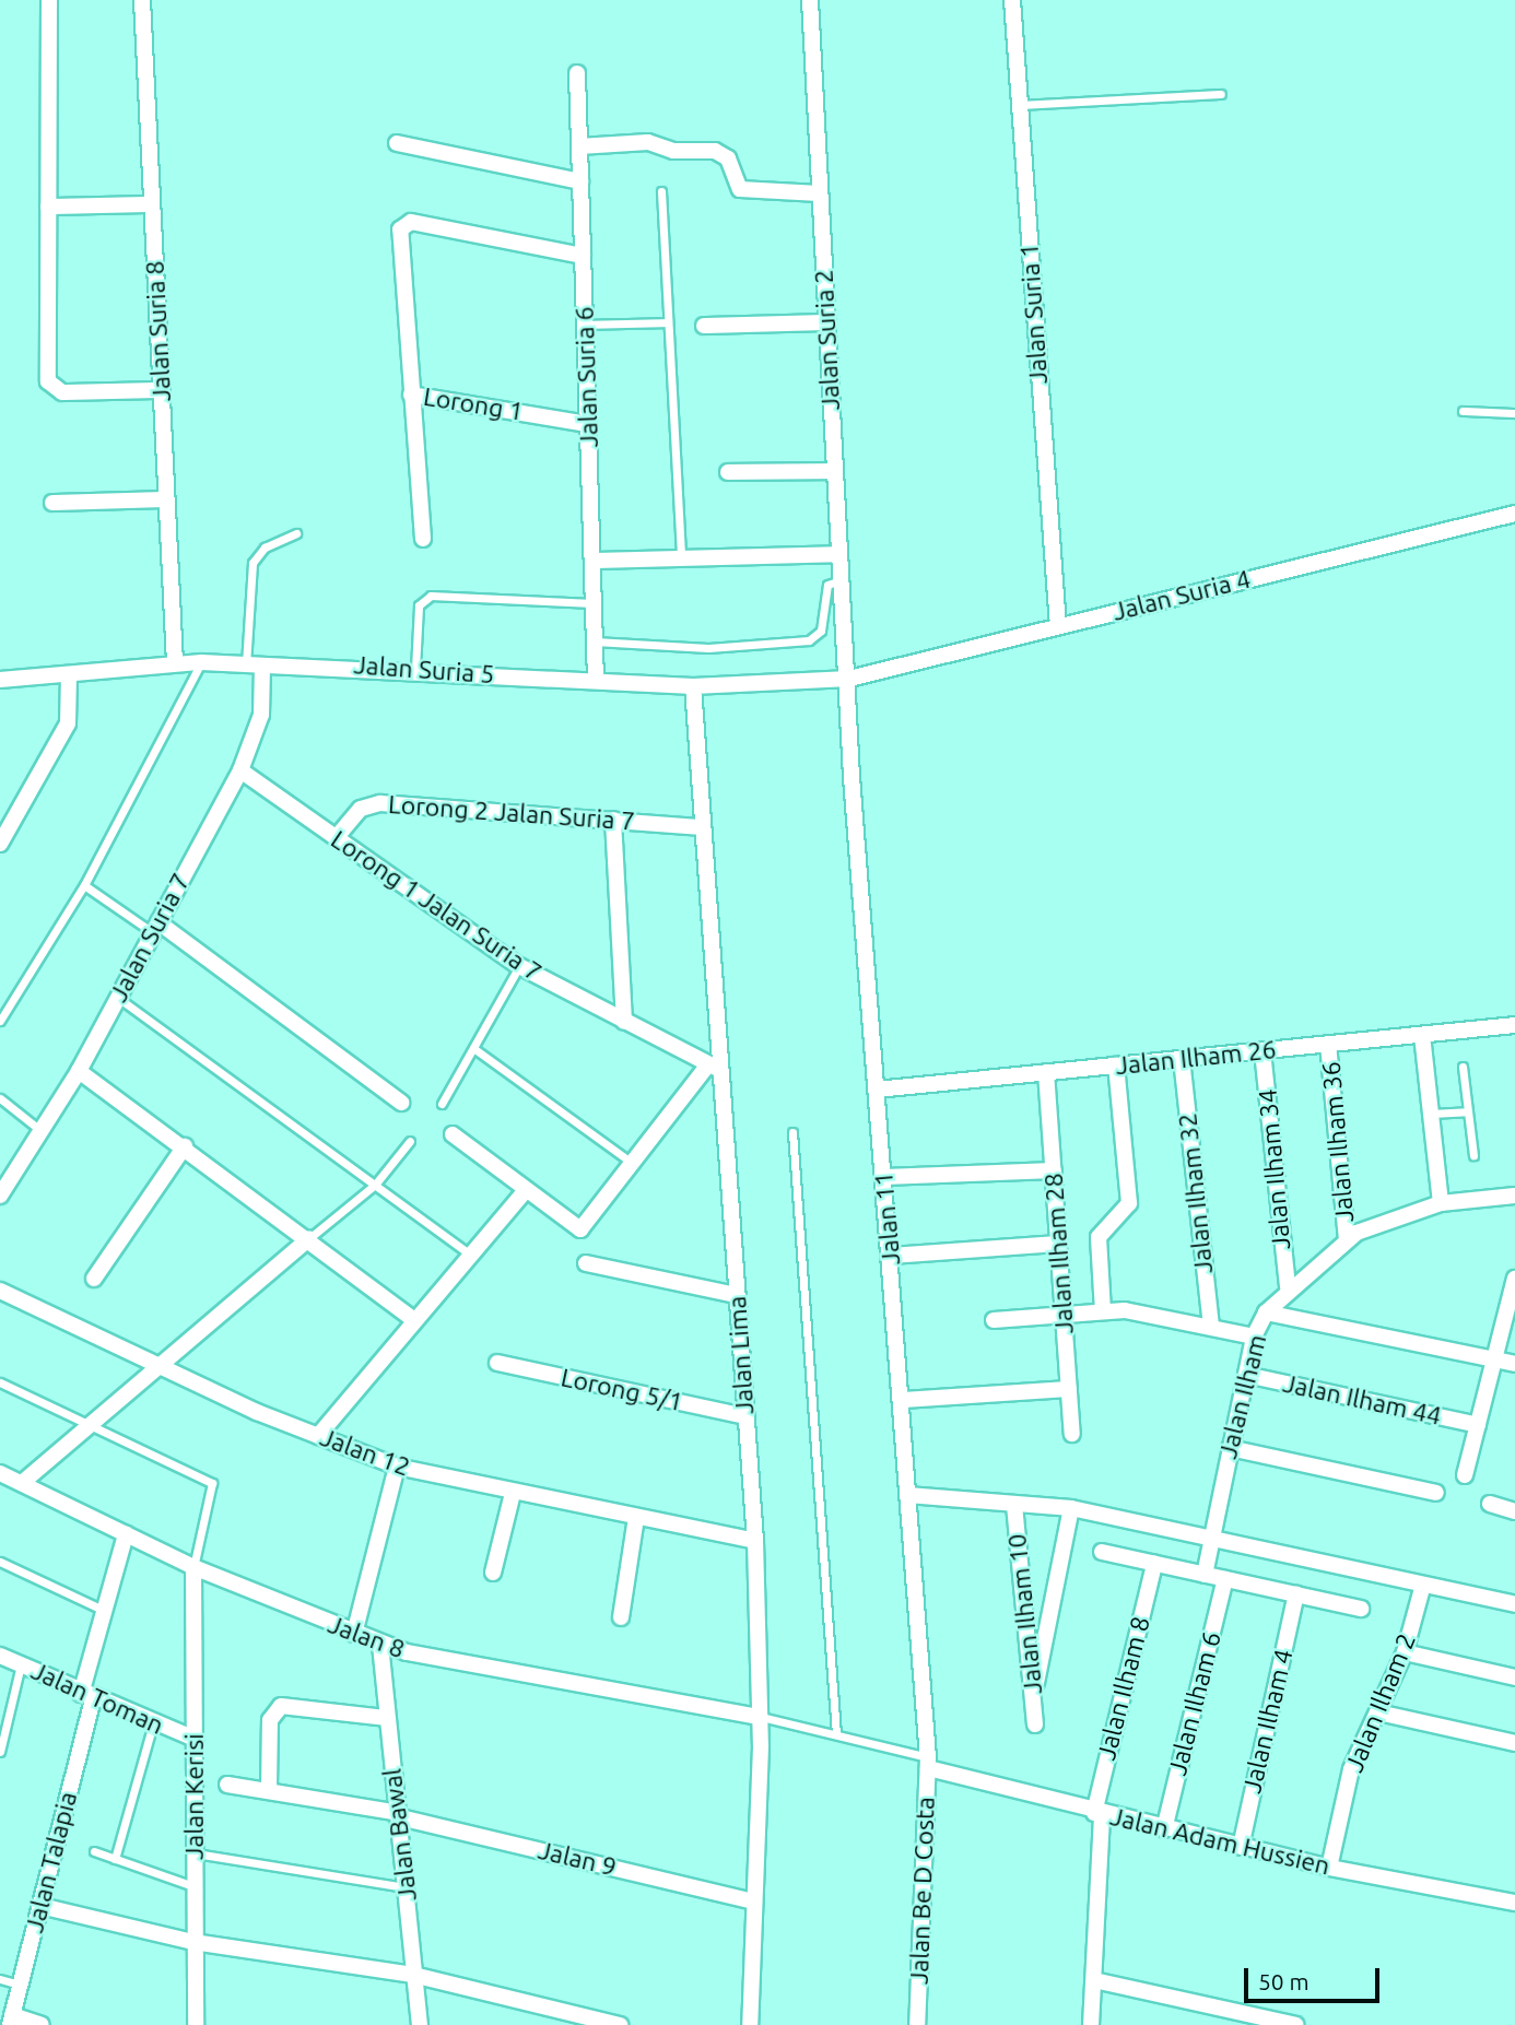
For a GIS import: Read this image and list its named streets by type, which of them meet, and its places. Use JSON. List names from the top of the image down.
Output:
{
  "streets": {
    "street": [
      "Jalan Suria 1",
      "Jalan Suria 8",
      "Jalan Suria 2",
      "Jalan Suria 6",
      "Lorong 1",
      "Jalan Suria 4",
      "Jalan Suria 5",
      "Lorong 2 Jalan Suria 7",
      "Lorong 1 Jalan Suria 7",
      "Jalan Suria 7",
      "Jalan Ilham 26",
      "Jalan Ilham 36",
      "Jalan Ilham 34",
      "Jalan Ilham 32",
      "Jalan 11",
      "Jalan Ilham 28",
      "Jalan Lima",
      "Lorong 5/1",
      "Jalan Ilham",
      "Jalan Ilham 44",
      "Jalan 12",
      "Jalan Ilham 10",
      "Jalan 8",
      "Jalan Ilham 8",
      "Jalan Toman",
      "Jalan Ilham 2",
      "Jalan Ilham 6",
      "Jalan Ilham 4",
      "Jalan Kerisi",
      "Jalan Bawal",
      "Jalan Adam Hussien",
      "Jalan 9",
      "Jalan Talapia",
      "Jalan Be D Costa"
    ]
  },
  "crossings": [
    ["Jalan Suria 1", "Jalan Suria 4"],
    ["Jalan Suria 8", "Jalan Suria 5"],
    ["Jalan Suria 2", "Jalan Suria 4"],
    ["Jalan Suria 2", "Jalan Suria 5"],
    ["Jalan Suria 2", "Jalan 11"],
    ["Jalan Suria 6", "Lorong 1"],
    ["Jalan Suria 6", "Jalan Suria 5"],
    ["Jalan Suria 4", "Jalan Suria 5"],
    ["Jalan Suria 4", "Jalan 11"],
    ["Jalan Suria 5", "Jalan Suria 7"],
    ["Jalan Suria 5", "Jalan 11"],
    ["Jalan Suria 5", "Jalan Lima"],
    ["Lorong 2 Jalan Suria 7", "Lorong 1 Jalan Suria 7"],
    ["Lorong 2 Jalan Suria 7", "Jalan Lima"],
    ["Lorong 1 Jalan Suria 7", "Jalan Suria 7"],
    ["Lorong 1 Jalan Suria 7", "Jalan Lima"],
    ["Jalan Ilham 26", "Jalan Ilham 36"],
    ["Jalan Ilham 26", "Jalan Ilham 34"],
    ["Jalan Ilham 26", "Jalan Ilham 32"],
    ["Jalan Ilham 26", "Jalan 11"],
    ["Jalan Ilham 26", "Jalan Ilham 28"],
    ["Jalan Ilham 36", "Jalan Ilham"],
    ["Jalan Ilham 34", "Jalan Ilham"],
    ["Jalan 11", "Jalan Adam Hussien"],
    ["Jalan 11", "Jalan Be D Costa"],
    ["Jalan Lima", "Lorong 5/1"],
    ["Jalan Lima", "Jalan 12"],
    ["Jalan Lima", "Jalan 8"],
    ["Jalan Lima", "Jalan 9"],
    ["Jalan Ilham", "Jalan Ilham 44"],
    ["Jalan 8", "Jalan Kerisi"],
    ["Jalan 8", "Jalan Bawal"],
    ["Jalan 8", "Jalan Talapia"],
    ["Jalan Ilham 8", "Jalan Adam Hussien"],
    ["Jalan Toman", "Jalan Kerisi"],
    ["Jalan Toman", "Jalan Talapia"],
    ["Jalan Ilham 2", "Jalan Adam Hussien"],
    ["Jalan Ilham 6", "Jalan Adam Hussien"],
    ["Jalan Ilham 4", "Jalan Adam Hussien"],
    ["Jalan Bawal", "Jalan 9"],
    ["Jalan Adam Hussien", "Jalan Be D Costa"]
  ],
  "scale_bar": "50 m"
}
